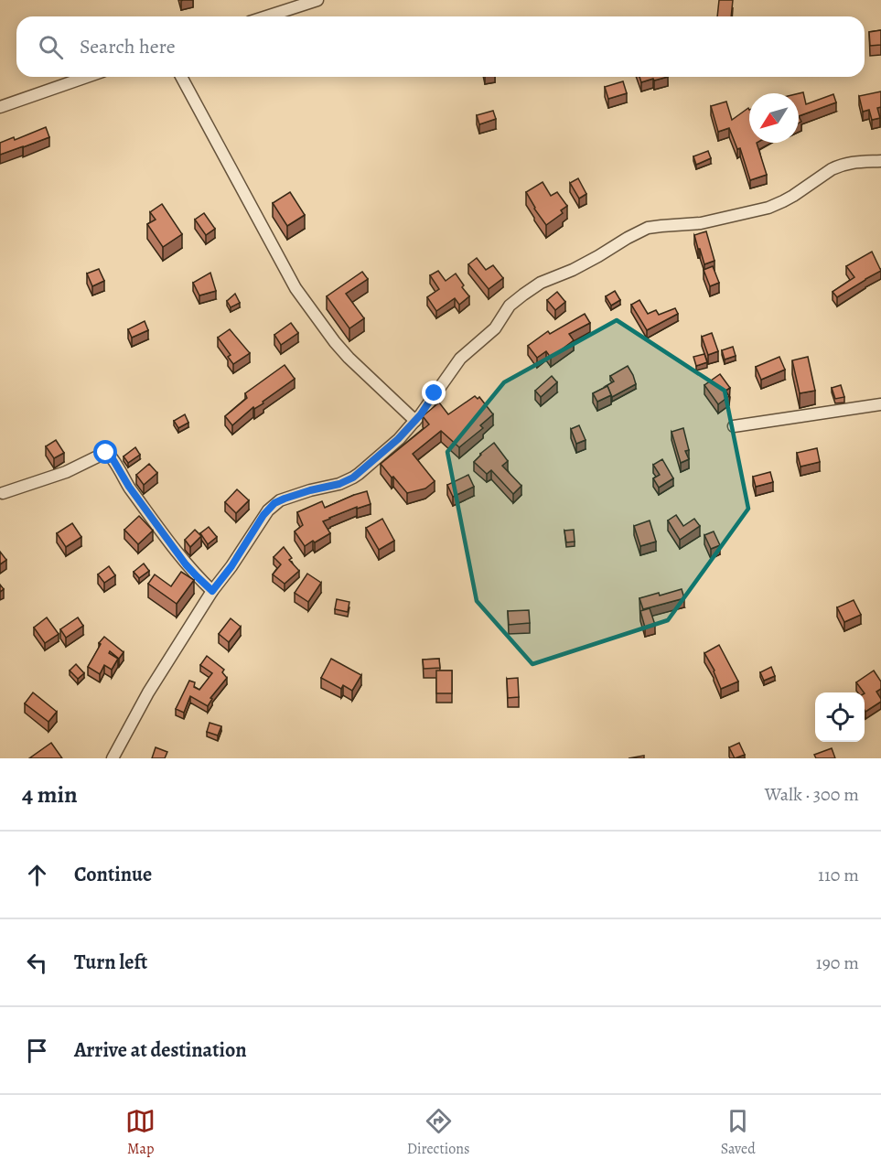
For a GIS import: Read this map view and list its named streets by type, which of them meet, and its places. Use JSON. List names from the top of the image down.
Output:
{
  "north": "bottom left",
  "page": {
    "search": "Search here",
    "heading": ["4 min", "Walk · 300 m"],
    "list": [
      ["Continue", "110 m"],
      ["Turn left", "190 m"],
      "Arrive at destination"
    ],
    "nav": ["Map", "Directions", "Saved"]
  }
}
